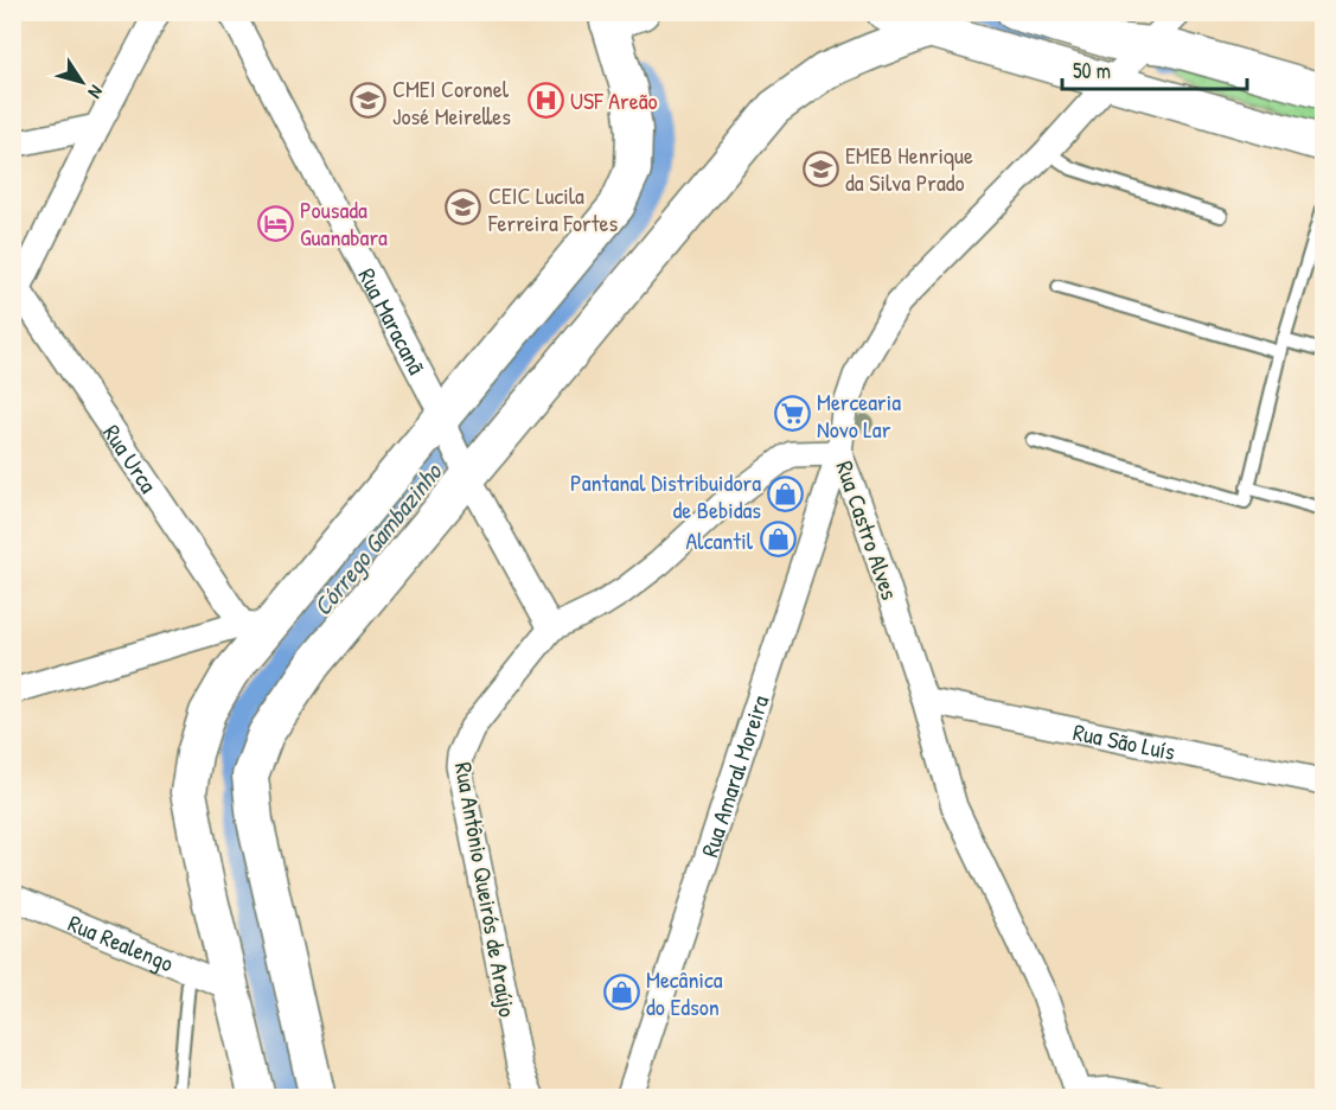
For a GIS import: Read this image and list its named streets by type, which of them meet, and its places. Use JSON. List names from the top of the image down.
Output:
{
  "streets": {
    "street": [
      "Rua Maracanã",
      "Rua Urca",
      "Rua Castro Alves",
      "Rua São Luís",
      "Rua Amaral Moreira",
      "Rua Antônio Queirós de Araújo",
      "Rua Realengo"
    ]
  },
  "crossings": [
    ["Rua Maracanã", "Rua Antônio Queirós de Araújo"],
    ["Rua Castro Alves", "Rua São Luís"],
    ["Rua Castro Alves", "Rua Amaral Moreira"],
    ["Rua Castro Alves", "Rua Antônio Queirós de Araújo"],
    ["Rua Amaral Moreira", "Rua Antônio Queirós de Araújo"]
  ],
  "water": ["Córrego Gambazinho"],
  "places": {
    "hospital": ["USF Areão"],
    "school or university": ["CMEI Coronel José Meirelles", "EMEB Henrique da Silva Prado", "CEIC Lucila Ferreira Fortes"],
    "hotel": ["Pousada Guanabara"],
    "supermarket": ["Mercearia Novo Lar"],
    "shop": ["Pantanal Distribuidora de Bebidas", "Alcantil", "Mecânica do Edson"]
  },
  "scale_bar": "50 m",
  "north": "bottom right"
}
